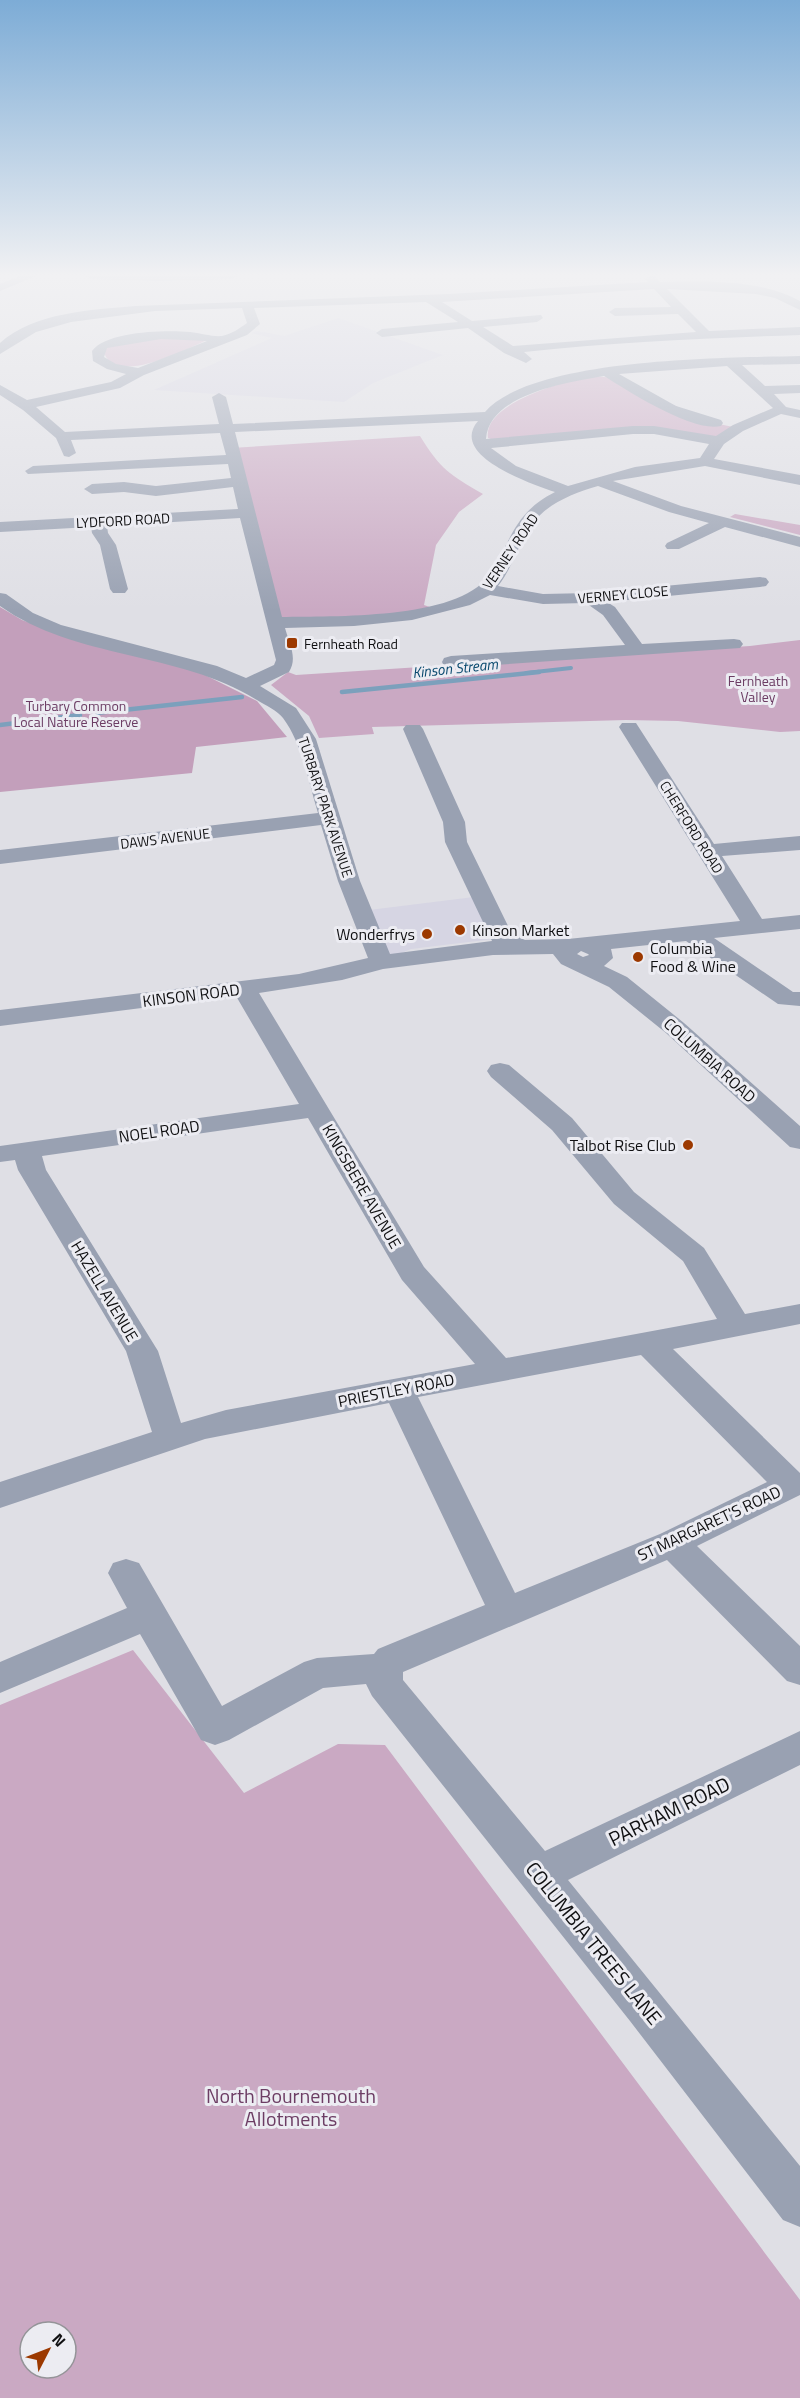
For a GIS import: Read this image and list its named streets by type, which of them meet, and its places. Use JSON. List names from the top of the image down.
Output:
{
  "streets": {
    "street": [
      "LYDFORD ROAD",
      "VERNEY ROAD",
      "VERNEY CLOSE",
      "TURBARY PARK AVENUE",
      "CHERFORD ROAD",
      "DAWS AVENUE",
      "KINSON ROAD",
      "COLUMBIA ROAD",
      "NOEL ROAD",
      "KINGSBERE AVENUE",
      "HAZELL AVENUE",
      "PRIESTLEY ROAD",
      "ST MARGARET'S ROAD",
      "PARHAM ROAD",
      "COLUMBIA TREES LANE"
    ]
  },
  "crossings": [
    ["VERNEY ROAD", "VERNEY CLOSE"],
    ["TURBARY PARK AVENUE", "DAWS AVENUE"],
    ["TURBARY PARK AVENUE", "KINSON ROAD"],
    ["KINSON ROAD", "COLUMBIA ROAD"],
    ["KINSON ROAD", "KINGSBERE AVENUE"],
    ["NOEL ROAD", "KINGSBERE AVENUE"],
    ["NOEL ROAD", "HAZELL AVENUE"],
    ["KINGSBERE AVENUE", "PRIESTLEY ROAD"],
    ["HAZELL AVENUE", "PRIESTLEY ROAD"],
    ["PRIESTLEY ROAD", "ST MARGARET'S ROAD"],
    ["ST MARGARET'S ROAD", "COLUMBIA TREES LANE"],
    ["PARHAM ROAD", "COLUMBIA TREES LANE"]
  ],
  "water": ["Kinson Stream"],
  "parks": ["Fernheath Valley", "Turbary Common Local Nature Reserve", "North Bournemouth Allotments"],
  "places": {
    "transit": ["Fernheath Road"],
    "other": [
      "Kinson Market",
      "Wonderfrys",
      "Columbia Food & Wine",
      "Talbot Rise Club"
    ]
  },
  "north": "top right"
}
